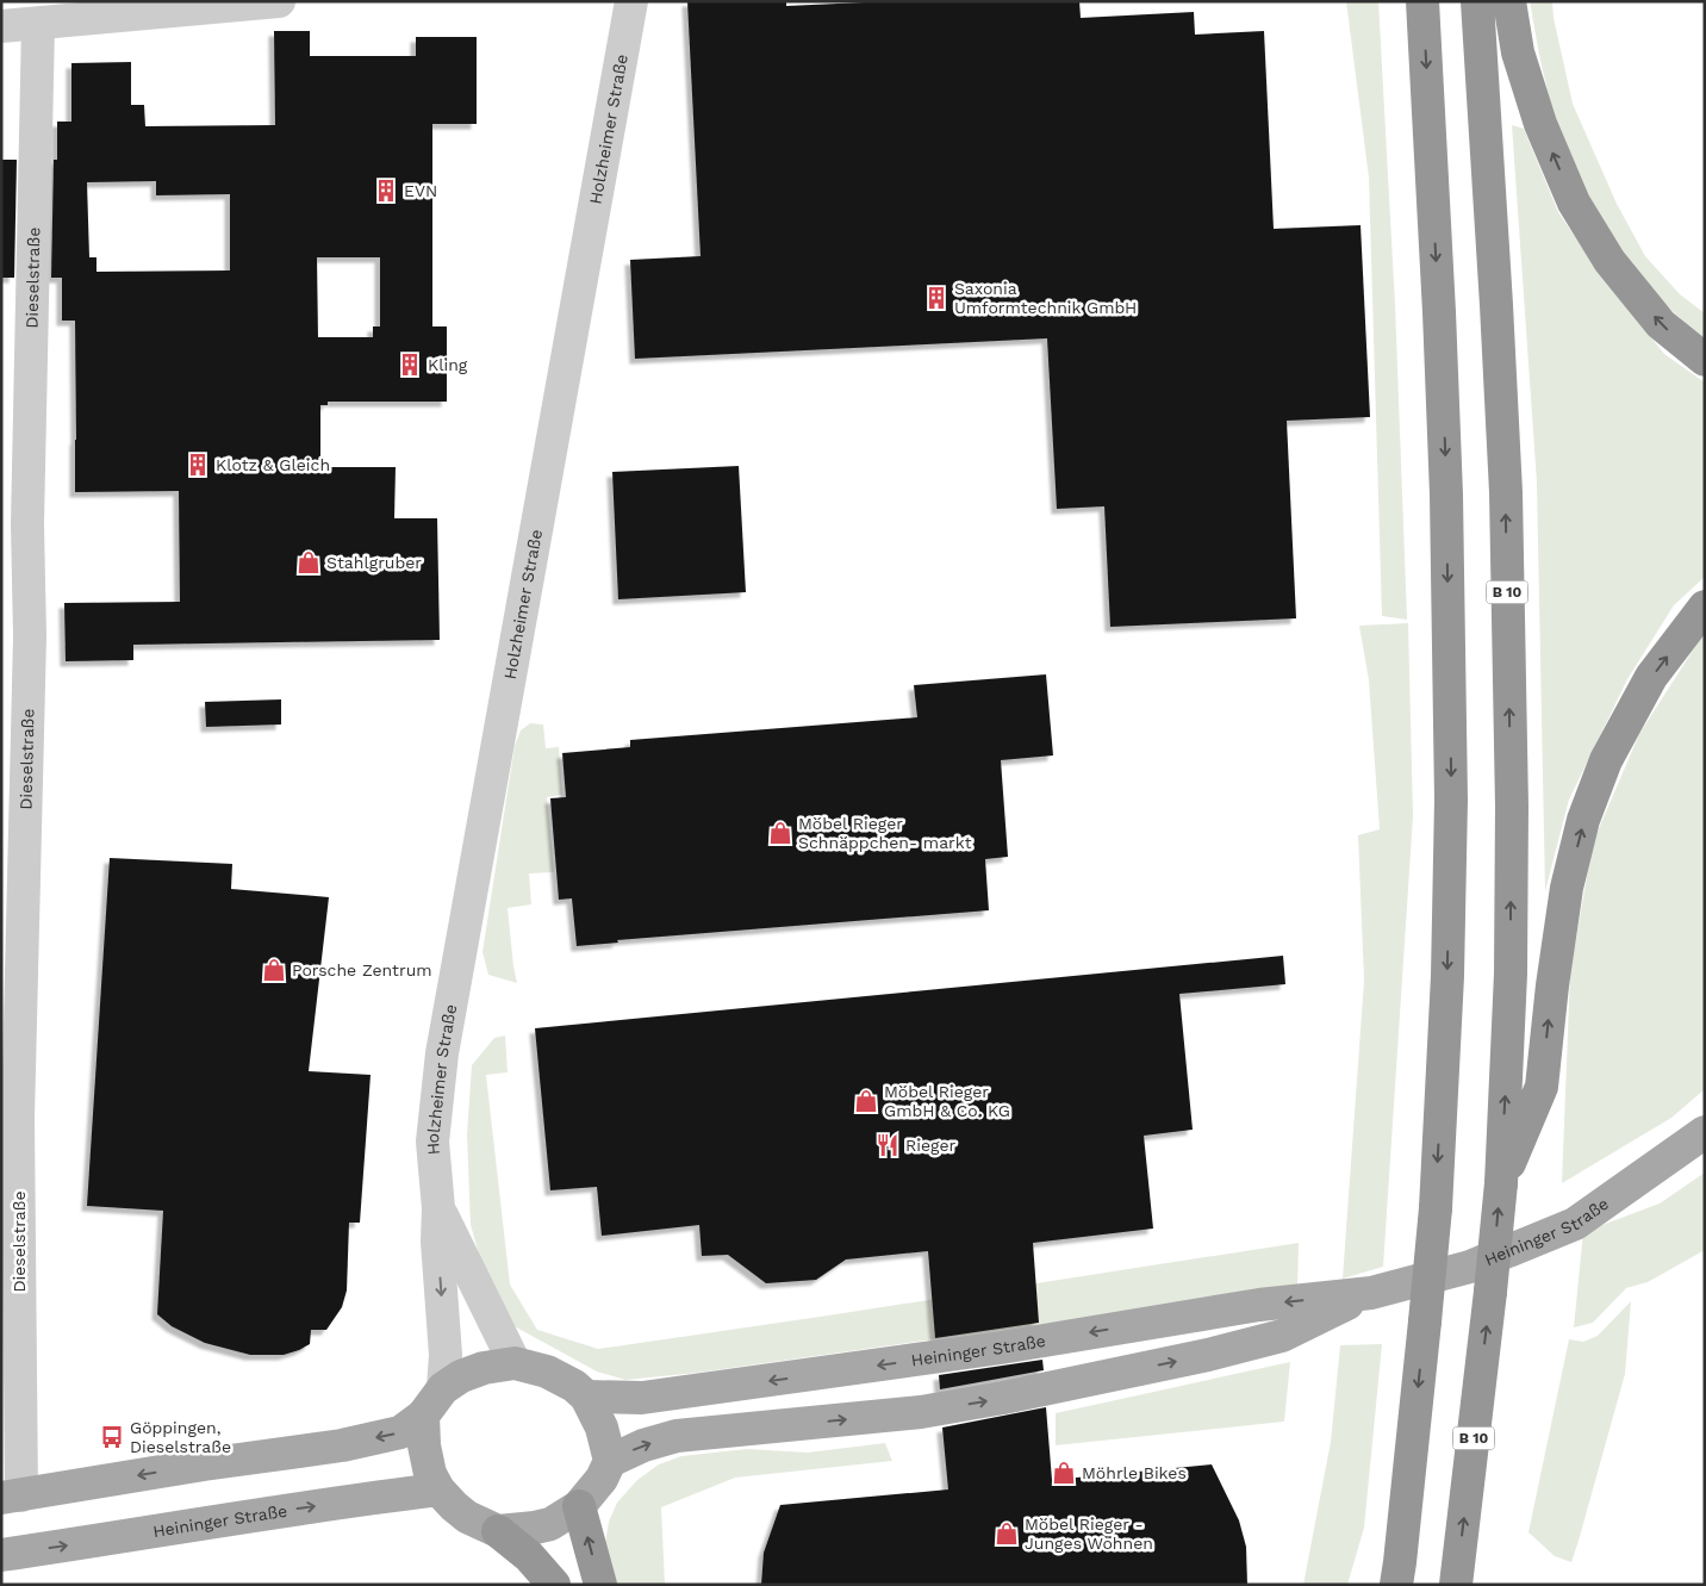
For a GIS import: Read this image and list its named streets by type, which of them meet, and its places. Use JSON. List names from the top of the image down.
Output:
{
  "streets": {
    "highway": ["B 10"],
    "main road": ["Heininger Straße"],
    "street": ["Holzheimer Straße", "Dieselstraße"]
  },
  "crossings": [
    ["Holzheimer Straße", "Heininger Straße"]
  ],
  "places": {
    "building": [
      "EVN",
      "Saxonia Umformtechnik GmbH",
      "Kling",
      "Klotz & Gleich"
    ],
    "shop": [
      "Stahlgruber",
      "Möbel Rieger Schnäppchen- markt",
      "Porsche Zentrum",
      "Möbel Rieger GmbH & Co. KG",
      "Möhrle Bikes",
      "Möbel Rieger - Junges Wohnen"
    ],
    "restaurant": ["Rieger"],
    "bus stop": ["Göppingen, Dieselstraße"]
  }
}
